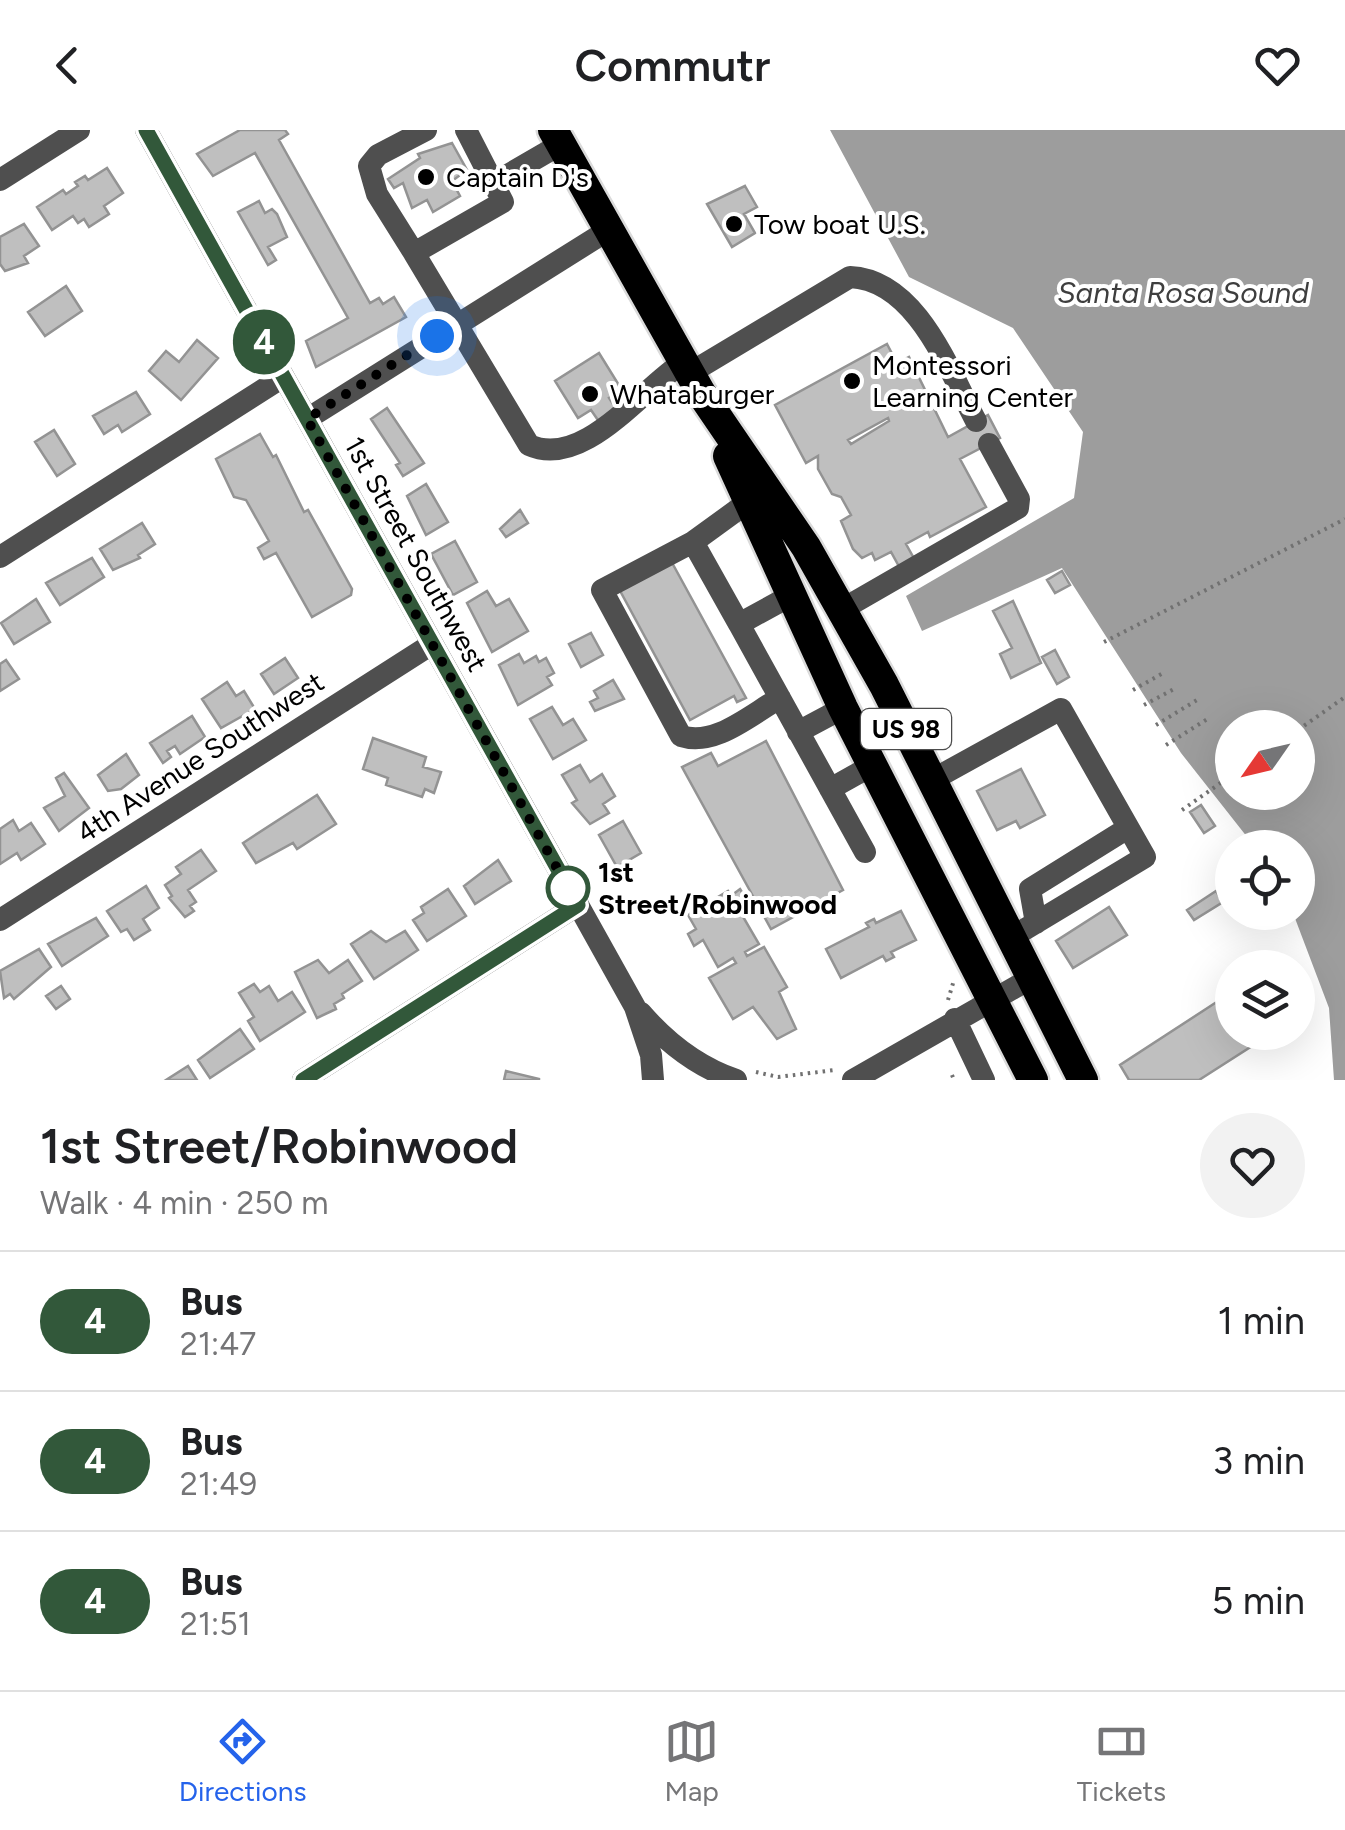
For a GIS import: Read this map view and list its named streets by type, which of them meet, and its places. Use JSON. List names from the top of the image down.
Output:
{
  "streets": {
    "highway": ["US 98"],
    "street": ["1st Street Southwest", "4th Avenue Southwest"]
  },
  "crossings": [
    ["1st Street Southwest", "4th Avenue Southwest"]
  ],
  "water": ["Santa Rosa Sound"],
  "places": [
    "Captain D's",
    "Tow boat U.S.",
    "Montessori Learning Center",
    "Whataburger",
    "1st Street/Robinwood"
  ],
  "lines": ["bus line 4"],
  "north": "bottom left",
  "page": {
    "header": "Commutr",
    "on_map": "4",
    "heading": ["1st Street/Robinwood", "Walk · 4 min · 250 m"],
    "list": [
      {
        "mark": "4",
        "name": "Bus",
        "note": "21:47",
        "value": "1 min"
      },
      {
        "mark": "4",
        "name": "Bus",
        "note": "21:49",
        "value": "3 min"
      },
      {
        "mark": "4",
        "name": "Bus",
        "note": "21:51",
        "value": "5 min"
      }
    ],
    "tabs": ["Directions", "Map", "Tickets"]
  }
}
